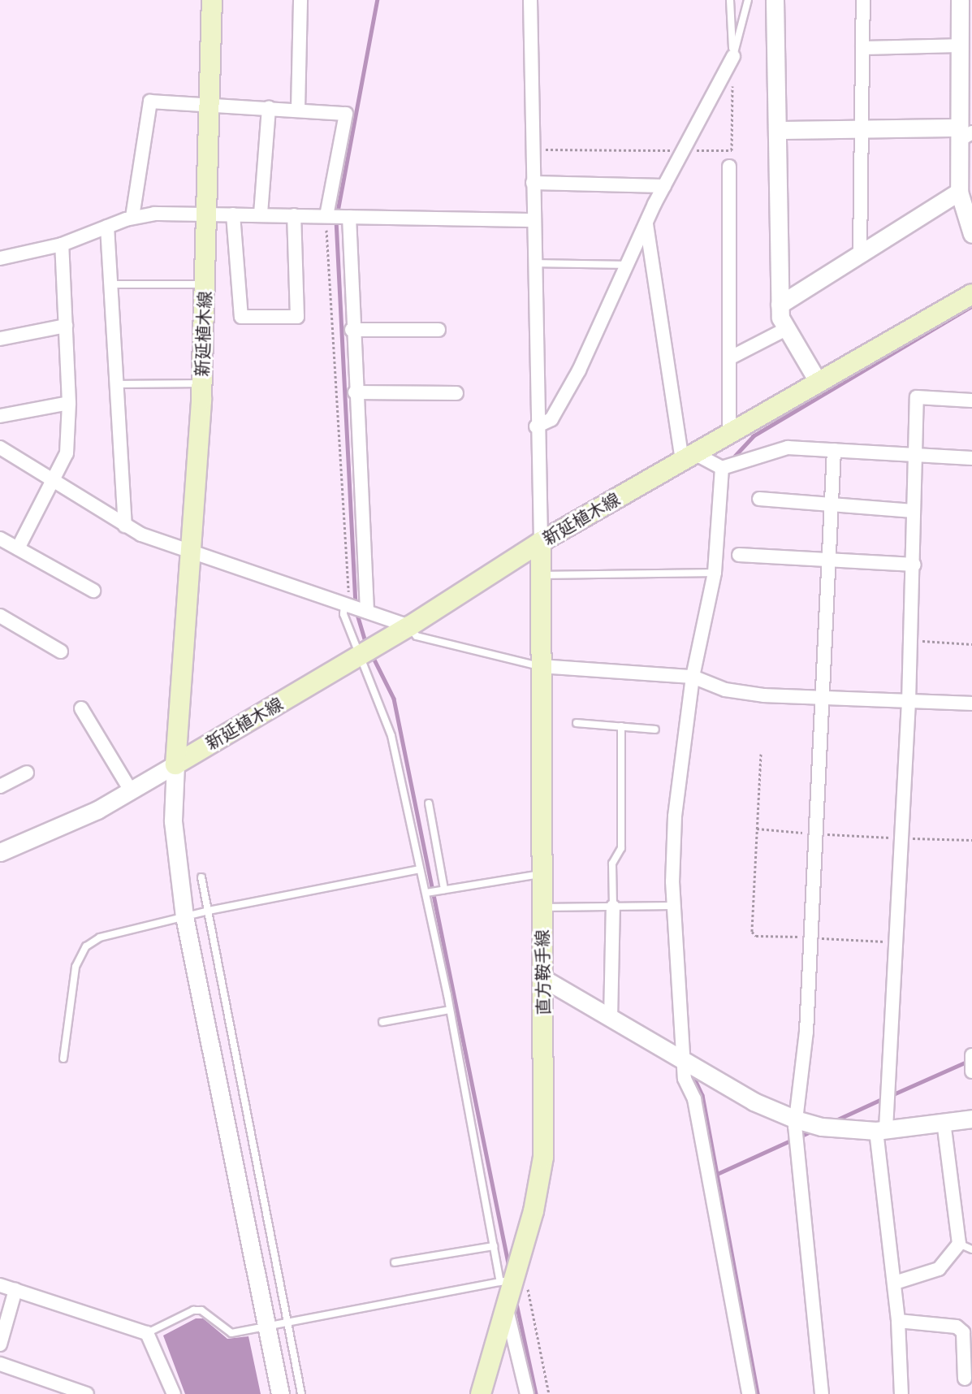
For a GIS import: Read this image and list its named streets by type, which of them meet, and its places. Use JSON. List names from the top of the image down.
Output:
{
  "streets": {
    "main road": ["新延植木線", "直方鞍手線"]
  },
  "crossings": [
    ["新延植木線", "直方鞍手線"]
  ]
}
